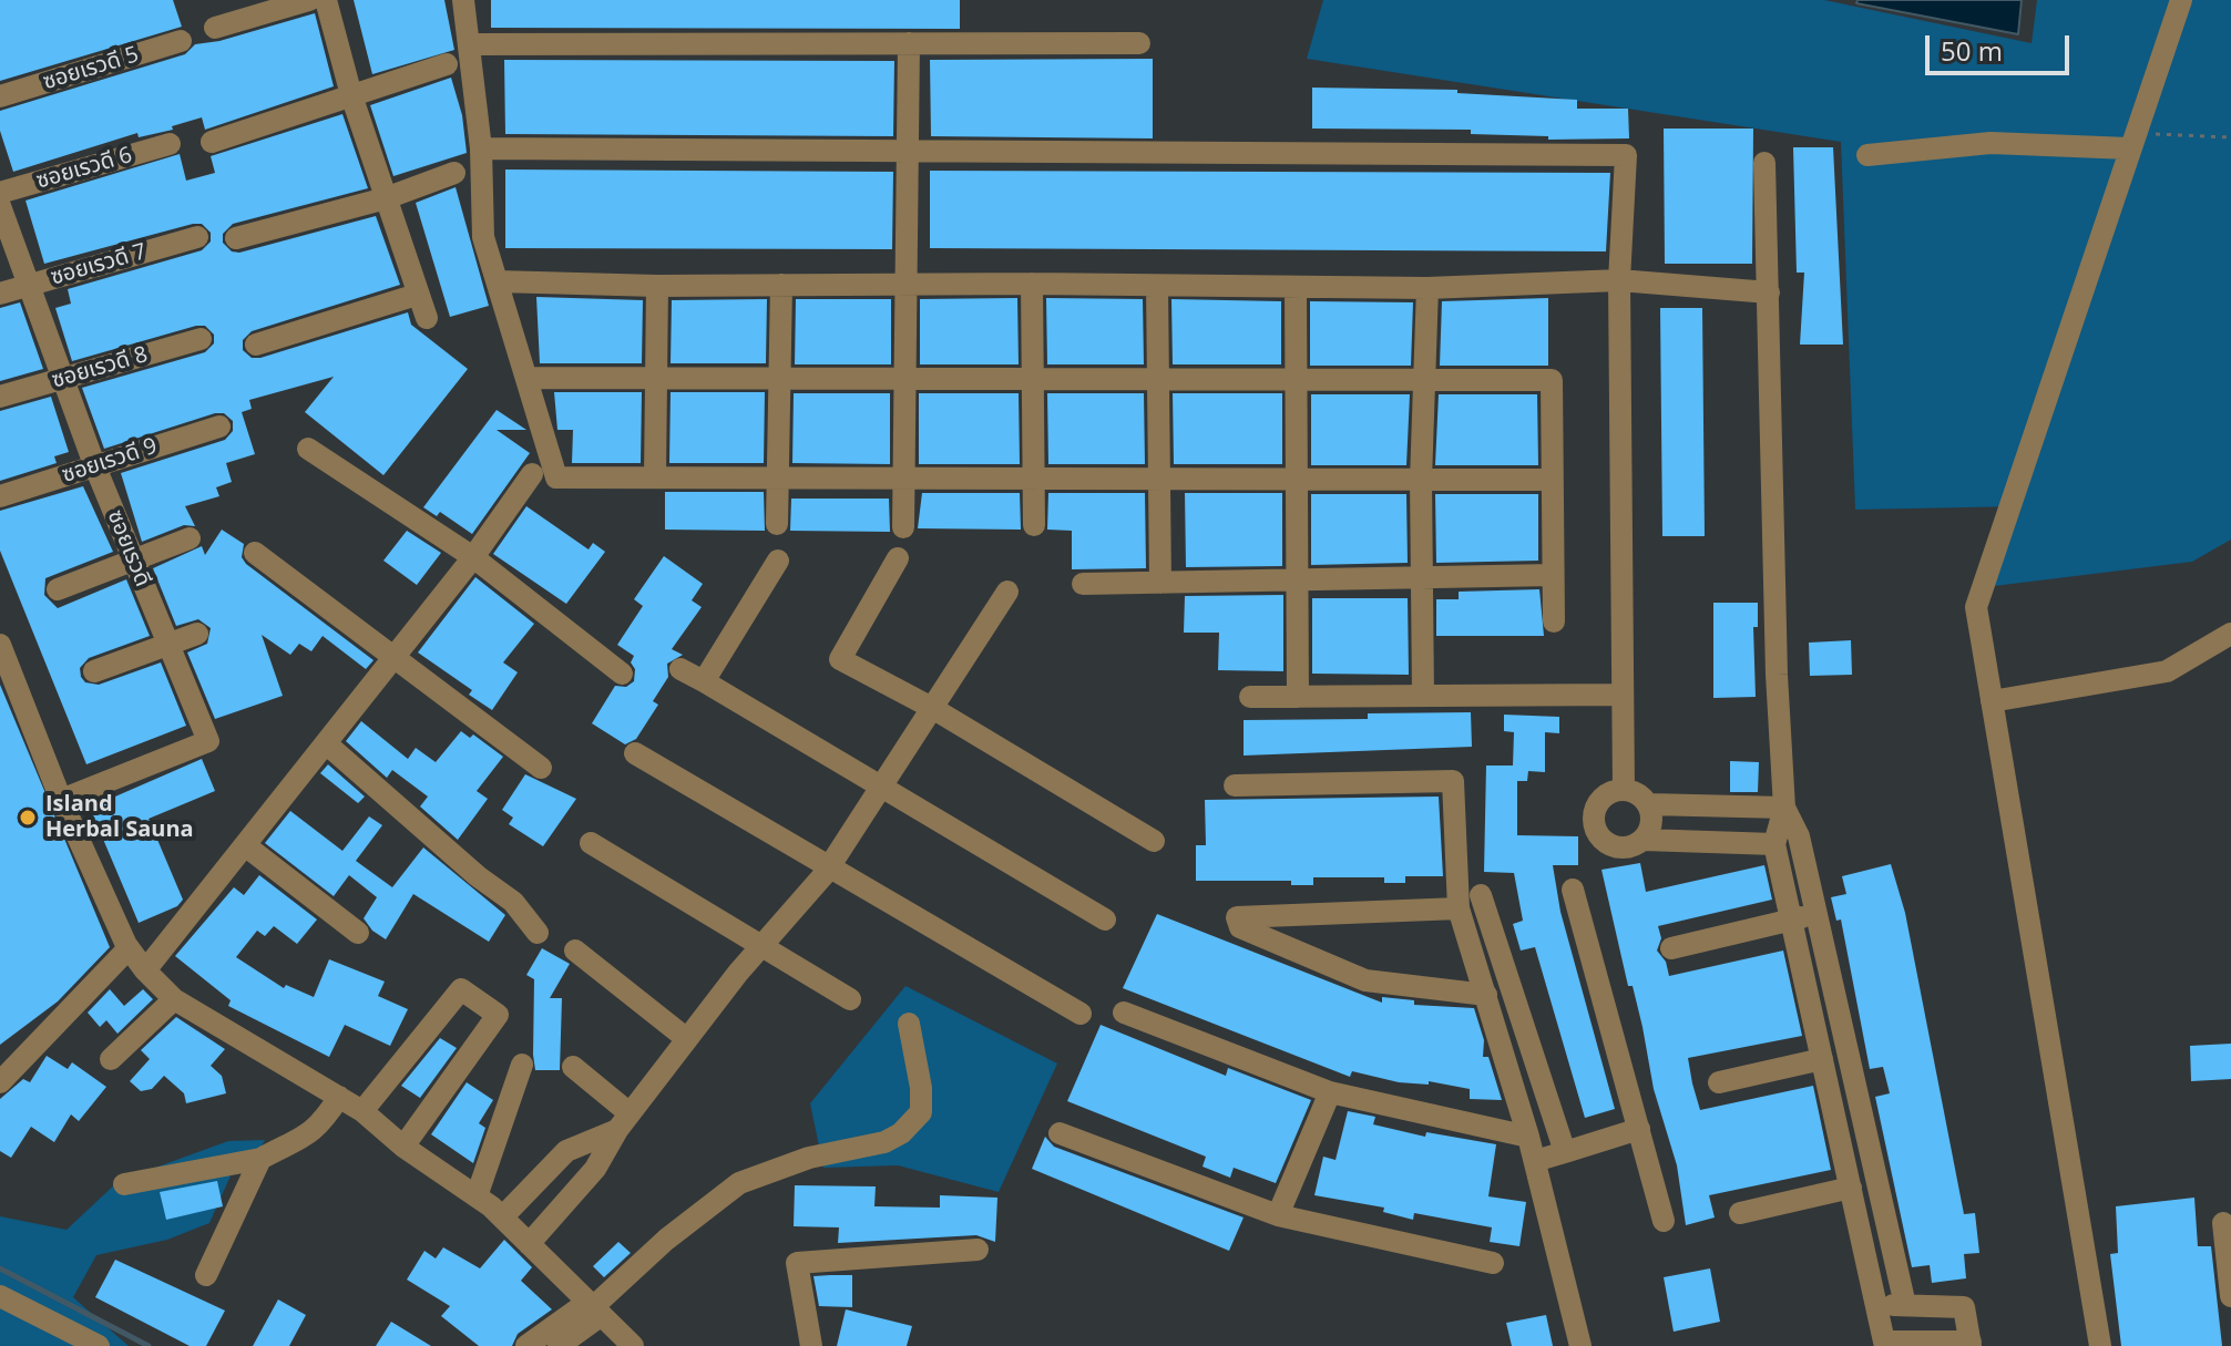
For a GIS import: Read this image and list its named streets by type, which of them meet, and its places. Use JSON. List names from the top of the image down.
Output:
{
  "streets": {
    "street": [
      "ซอยเรวดี 5",
      "ซอยเรวดี 6",
      "ซอยเรวดี 7",
      "ซอยเรวดี 8",
      "ซอยเรวดี 9",
      "ซอยเรวดี"
    ]
  },
  "crossings": [
    ["ซอยเรวดี 7", "ซอยเรวดี"],
    ["ซอยเรวดี 8", "ซอยเรวดี"],
    ["ซอยเรวดี 9", "ซอยเรวดี"]
  ],
  "places": ["Island Herbal Sauna"],
  "scale_bar": "50 m"
}
